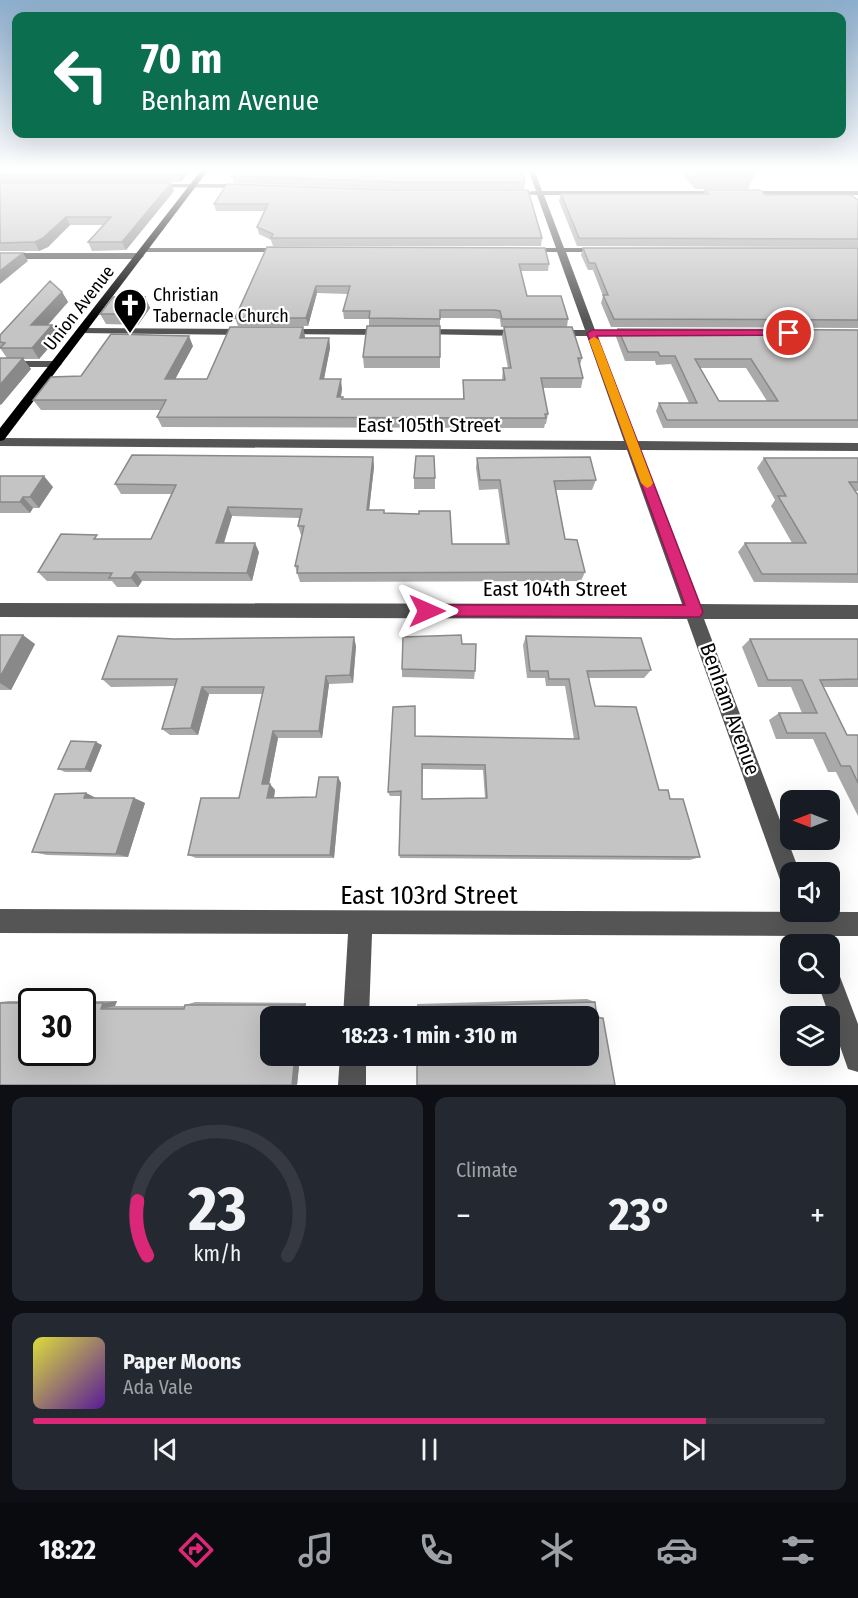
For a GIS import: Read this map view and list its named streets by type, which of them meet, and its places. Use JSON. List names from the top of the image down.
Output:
{
  "streets": {
    "main road": ["Union Avenue"],
    "street": [
      "East 105th Street",
      "East 104th Street",
      "Benham Avenue",
      "East 103rd Street"
    ]
  },
  "crossings": [
    ["Union Avenue", "East 105th Street"],
    ["East 105th Street", "Benham Avenue"],
    ["East 104th Street", "Benham Avenue"]
  ],
  "places": {
    "church": ["Christian Tabernacle Church"]
  },
  "north": "left",
  "page": {
    "turn": ["70 m", "Benham Avenue"],
    "limit": "30",
    "trip": "18:23 · 1 min · 310 m",
    "tile": "Climate",
    "heat": ["−", "23°", "+"],
    "song": ["Paper Moons", "Ada Vale"],
    "tabs": "18:22",
    "gauge": ["23", "km/h"]
  }
}
